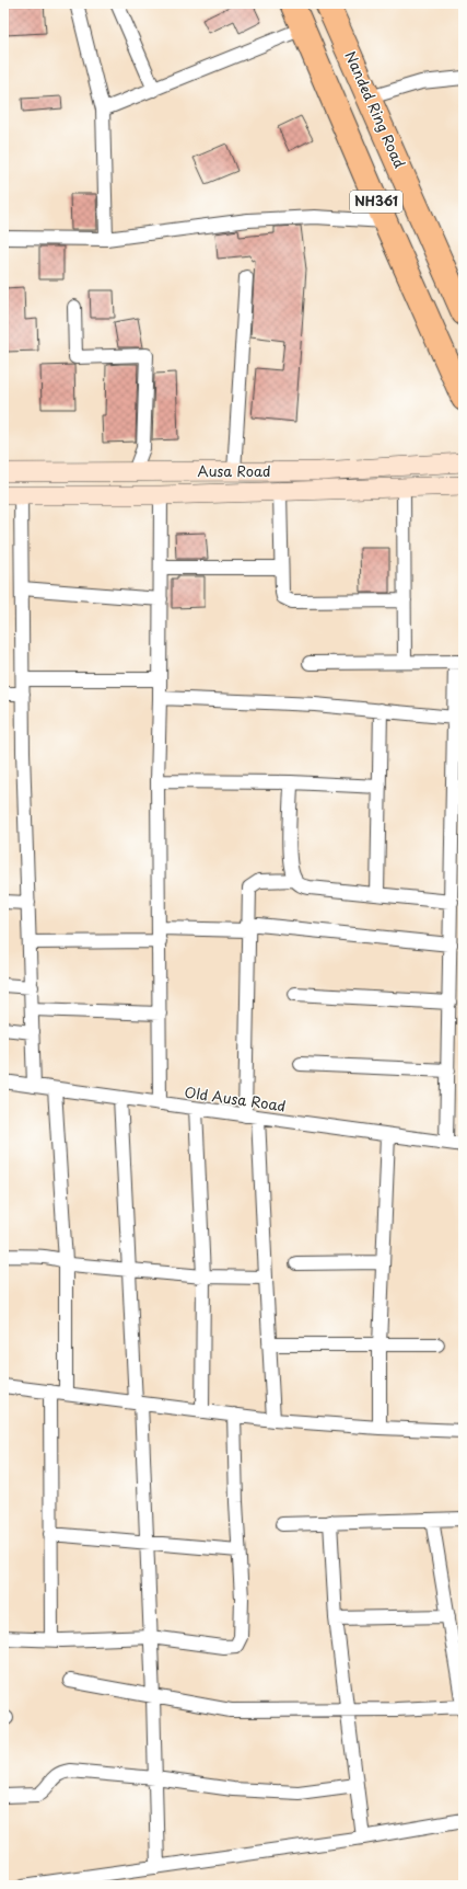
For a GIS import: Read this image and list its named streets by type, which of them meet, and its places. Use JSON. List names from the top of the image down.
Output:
{
  "streets": {
    "highway": ["Nanded Ring Road", "NH361"],
    "main road": ["Ausa Road"],
    "street": ["Old Ausa Road"]
  }
}
